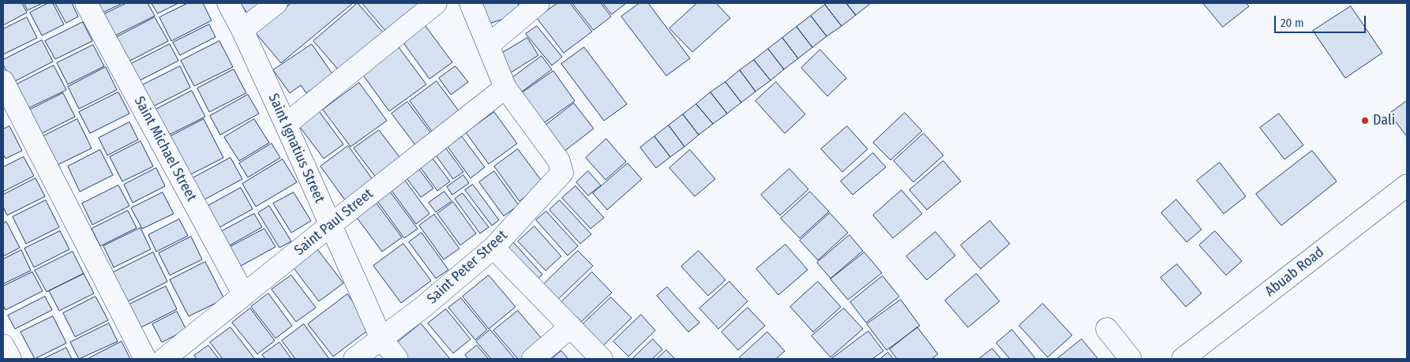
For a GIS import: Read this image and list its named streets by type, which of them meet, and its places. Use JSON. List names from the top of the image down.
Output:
{
  "streets": {
    "street": [
      "Saint Ignatius Street",
      "Saint Michael Street",
      "Saint Paul Street",
      "Saint Peter Street",
      "Abuab Road"
    ]
  },
  "crossings": [
    ["Saint Ignatius Street", "Saint Paul Street"],
    ["Saint Ignatius Street", "Saint Peter Street"],
    ["Saint Michael Street", "Saint Paul Street"],
    ["Saint Paul Street", "Saint Peter Street"]
  ],
  "places": ["Dali"],
  "scale_bar": "20 m"
}
